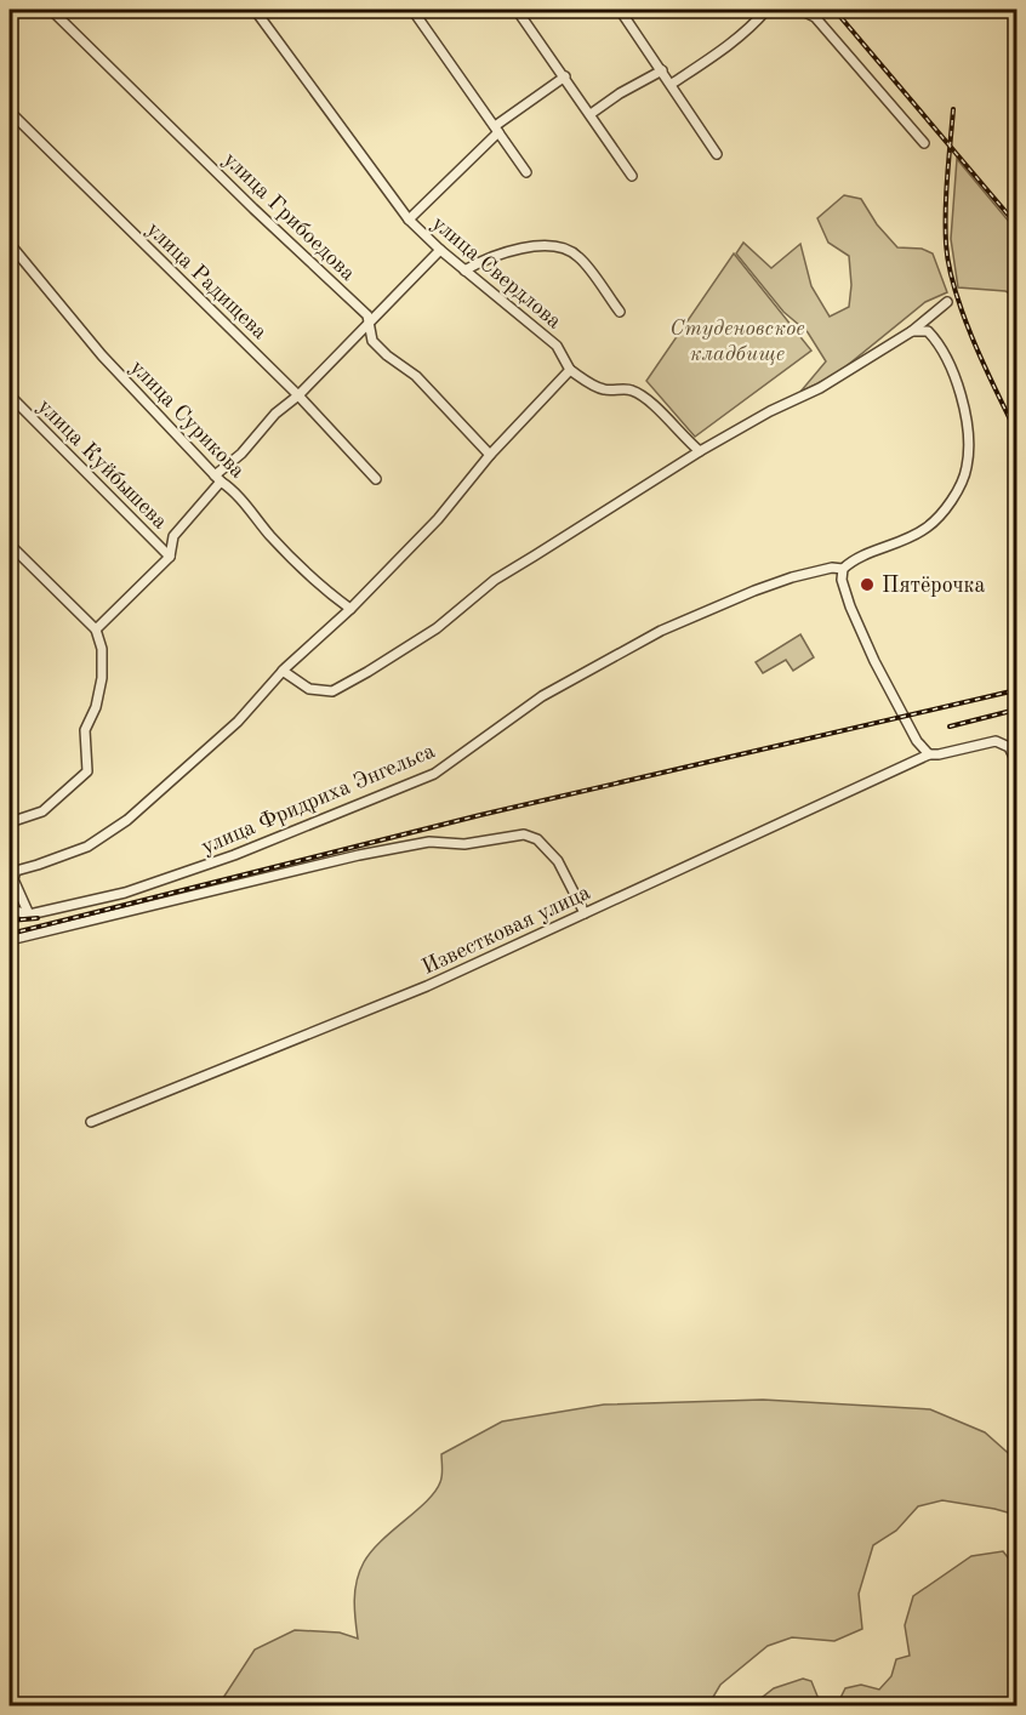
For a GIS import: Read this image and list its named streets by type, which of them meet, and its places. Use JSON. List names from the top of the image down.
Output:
{
  "streets": {
    "street": [
      "улица Грибоедова",
      "улица Свердлова",
      "улица Радищева",
      "улица Сурикова",
      "улица Куйбышева",
      "улица Фридриха Энгельса",
      "Известковая улица"
    ]
  },
  "parks": ["Студеновское кладбище"],
  "places": ["Пятёрочка"]
}
